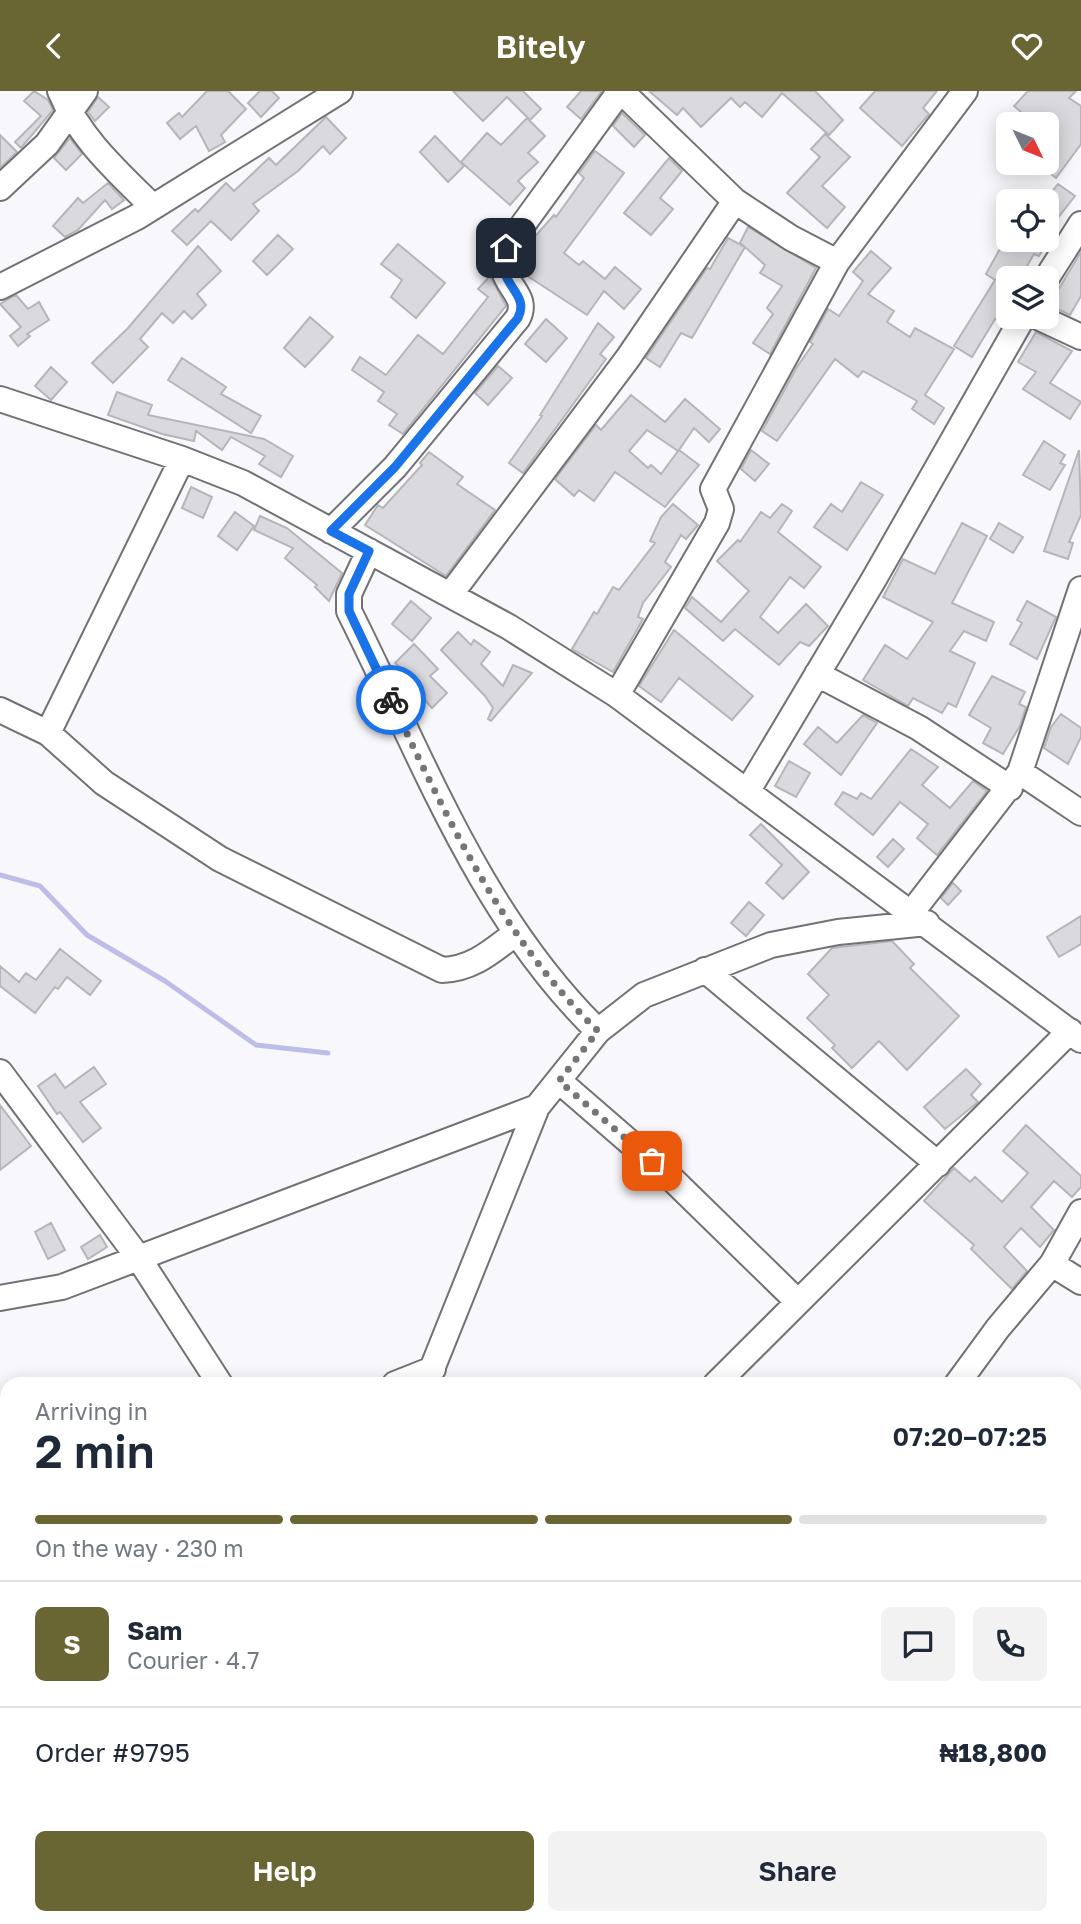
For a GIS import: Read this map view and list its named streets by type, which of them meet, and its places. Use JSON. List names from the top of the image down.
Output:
{
  "north": "bottom right",
  "page": {
    "header": "Bitely",
    "heading": ["2 min", "Arriving in", "07:20–07:25"],
    "panel": [
      "Sam",
      "Courier · 4.7",
      "Order #9795",
      "₦18,800"
    ],
    "bar": "On the way · 230 m",
    "round": "S",
    "buttons": ["Help", "Share"]
  }
}
